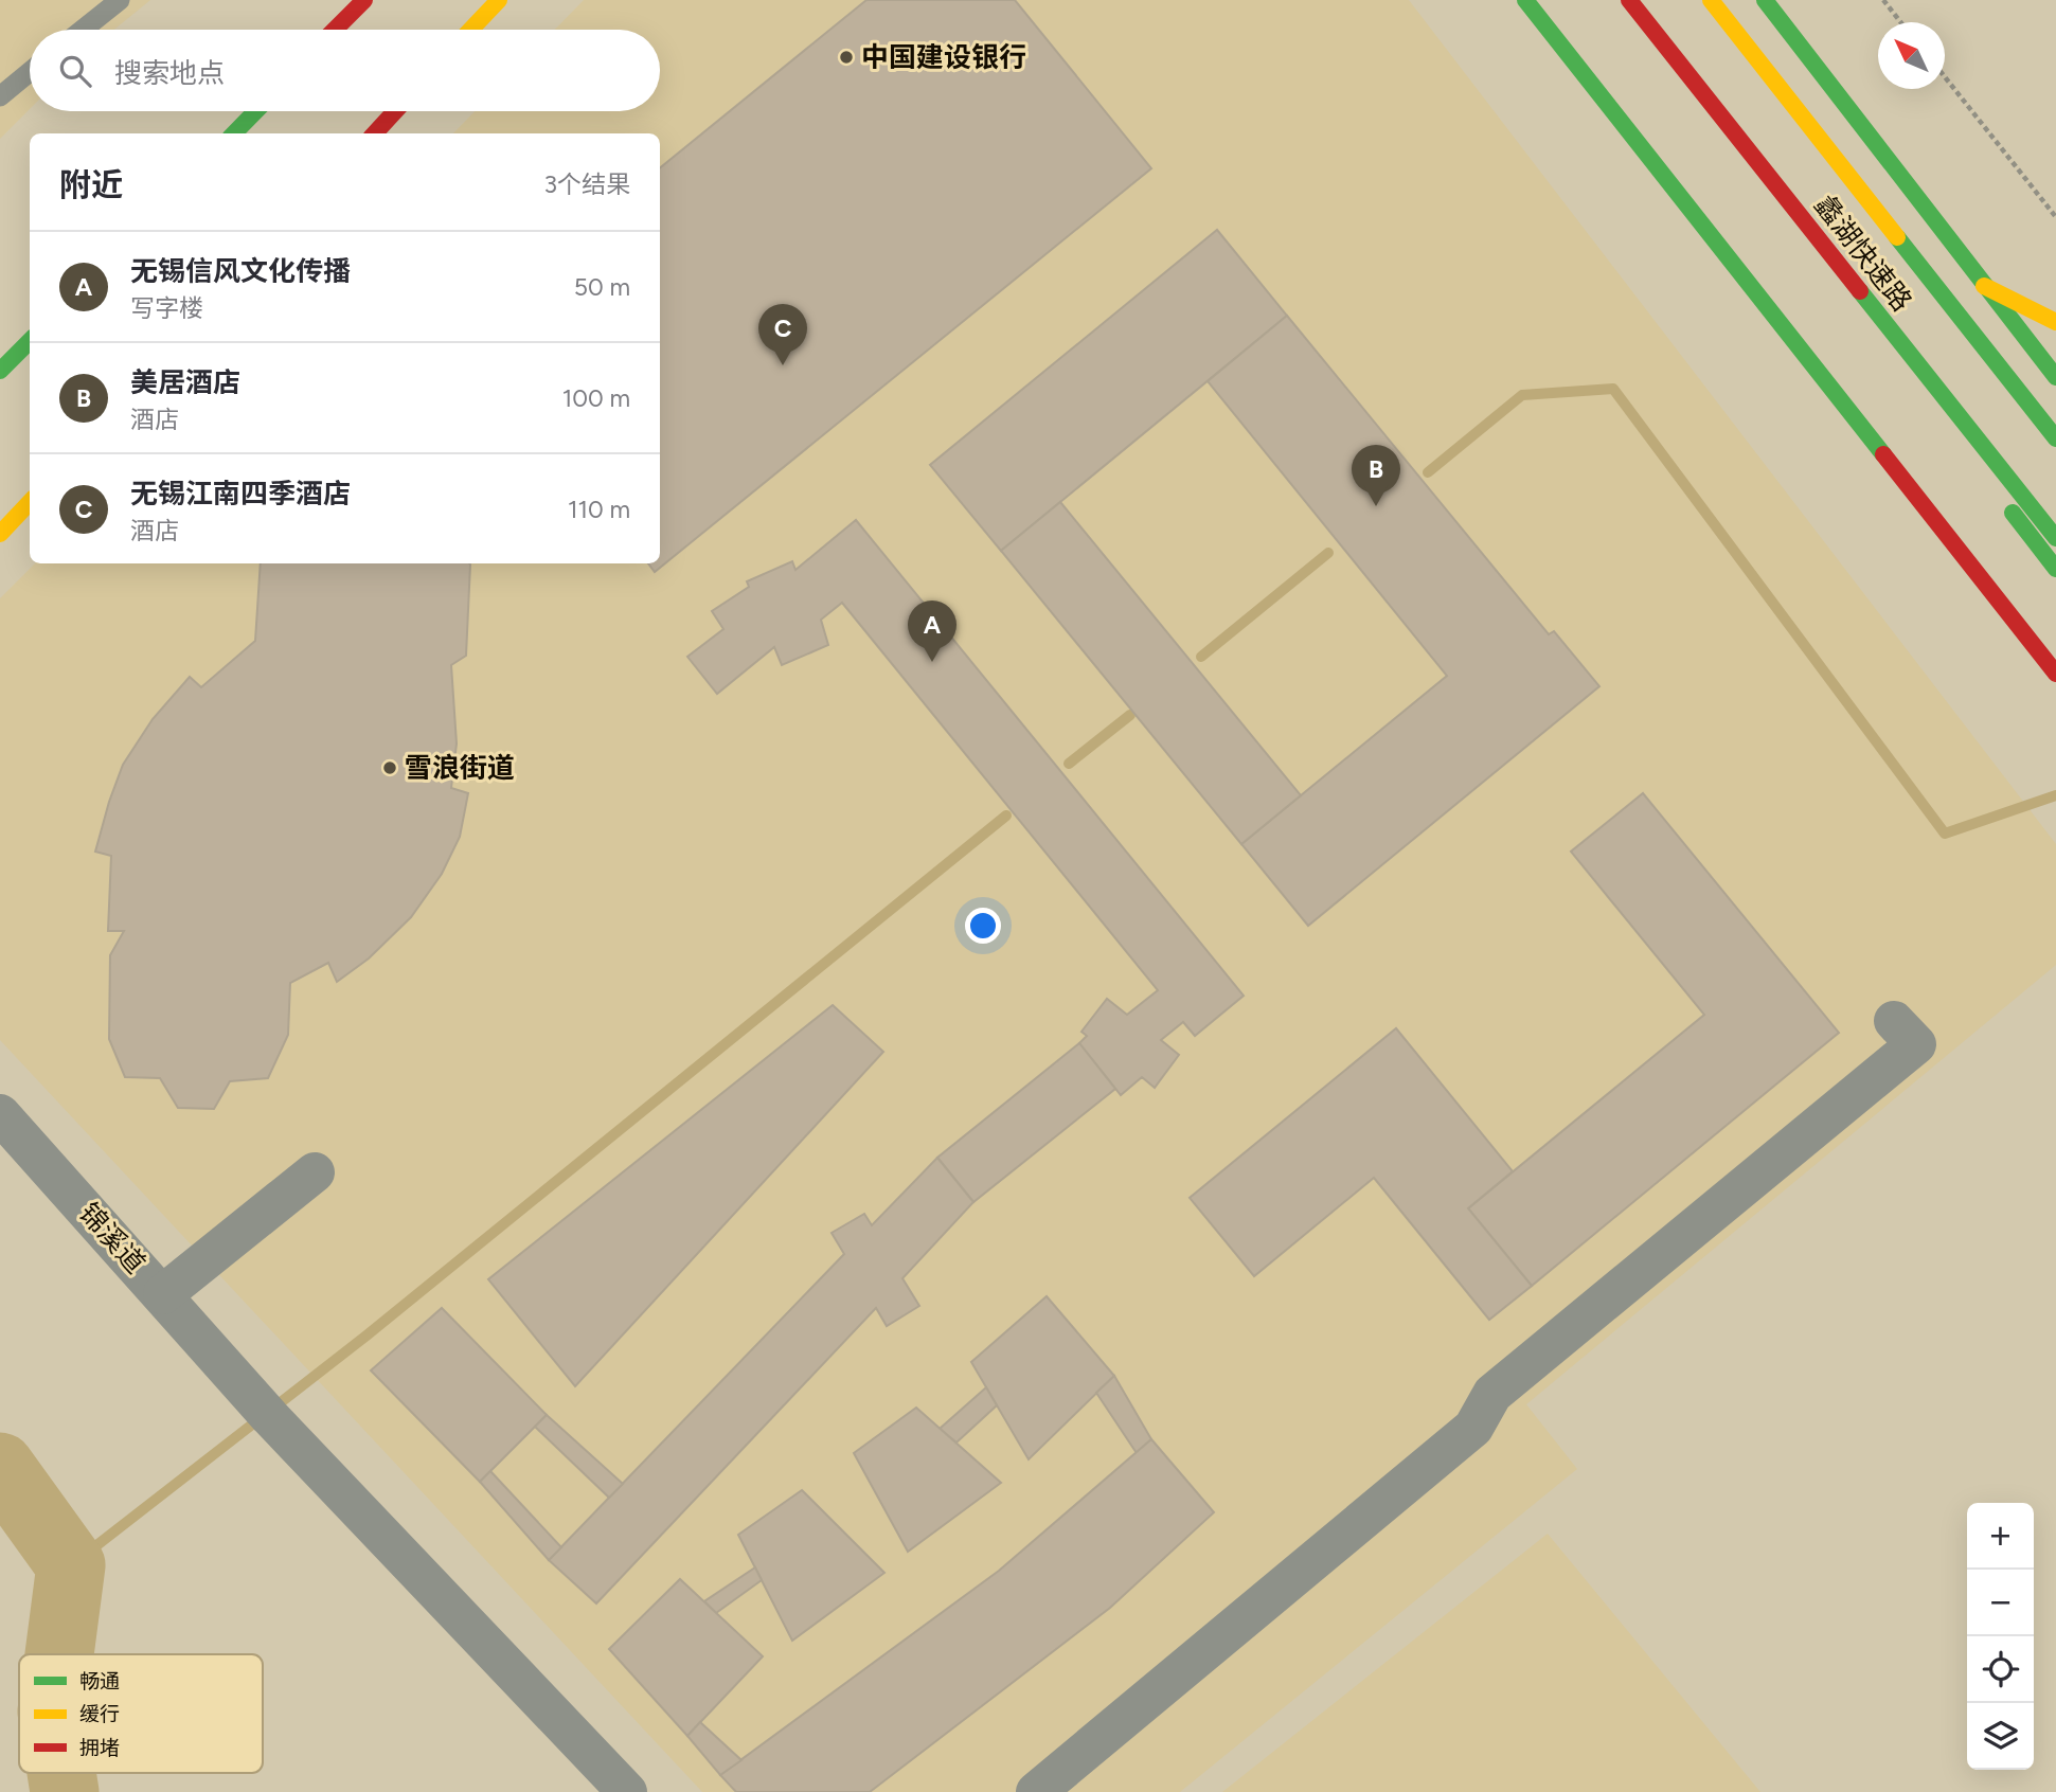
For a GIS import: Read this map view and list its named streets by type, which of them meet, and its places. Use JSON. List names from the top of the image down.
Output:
{
  "streets": {
    "main road": ["蠡湖快速路"],
    "street": ["锦溪道"]
  },
  "places": ["中国建设银行", "雪浪街道"],
  "legend": ["畅通", "缓行", "拥堵"],
  "north": "top left",
  "page": {
    "search": "搜索地点",
    "heading": ["附近", "3个结果"],
    "list": [
      {
        "mark": "A",
        "name": "无锡信风文化传播",
        "note": "写字楼",
        "value": "50 m"
      },
      {
        "mark": "B",
        "name": "美居酒店",
        "note": "酒店",
        "value": "100 m"
      },
      {
        "mark": "C",
        "name": "无锡江南四季酒店",
        "note": "酒店",
        "value": "110 m"
      }
    ],
    "pins": ["C", "B", "A"],
    "map_buttons": ["+", "−"]
  }
}
